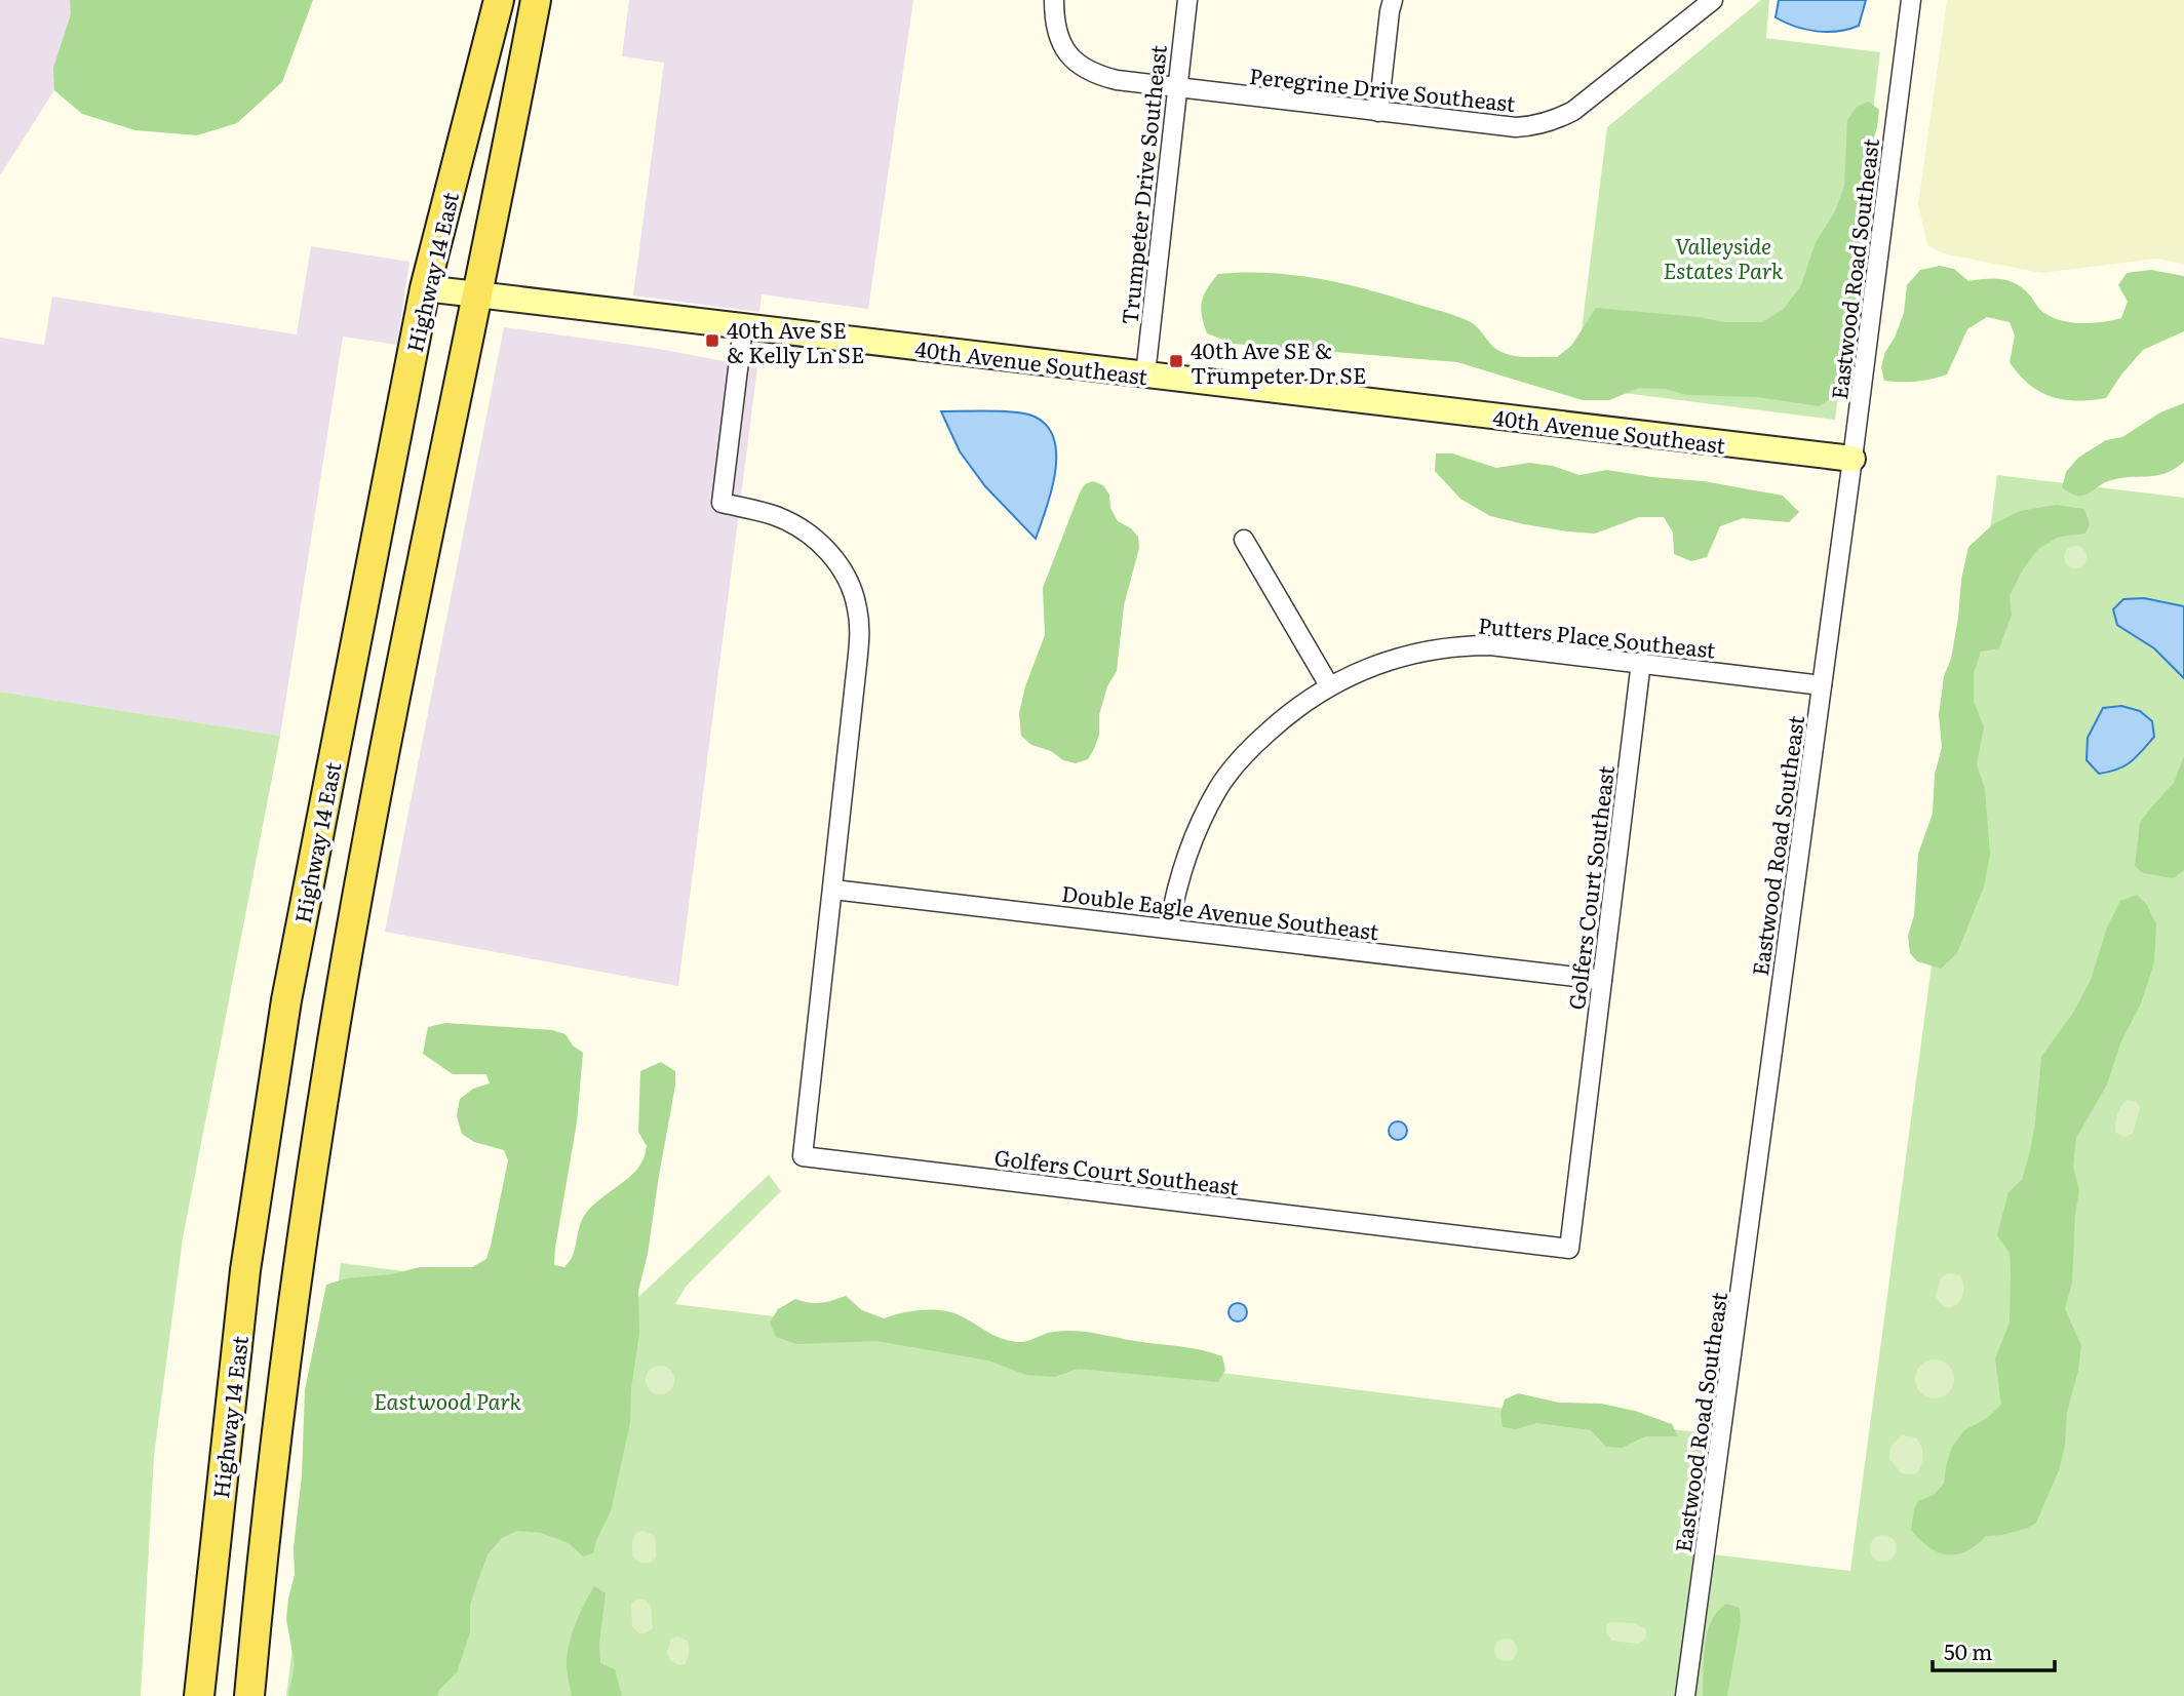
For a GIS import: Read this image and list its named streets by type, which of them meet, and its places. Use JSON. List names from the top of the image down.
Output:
{
  "streets": {
    "main road": ["Highway 14 East"],
    "street": [
      "Peregrine Drive Southeast",
      "Trumpeter Drive Southeast",
      "Eastwood Road Southeast",
      "40th Avenue Southeast",
      "Putters Place Southeast",
      "Golfers Court Southeast",
      "Double Eagle Avenue Southeast"
    ]
  },
  "crossings": [
    ["Peregrine Drive Southeast", "Trumpeter Drive Southeast"],
    ["Trumpeter Drive Southeast", "40th Avenue Southeast"],
    ["Eastwood Road Southeast", "40th Avenue Southeast"],
    ["Eastwood Road Southeast", "Putters Place Southeast"],
    ["Highway 14 East", "40th Avenue Southeast"],
    ["40th Avenue Southeast", "Golfers Court Southeast"],
    ["Putters Place Southeast", "Golfers Court Southeast"],
    ["Putters Place Southeast", "Double Eagle Avenue Southeast"],
    ["Golfers Court Southeast", "Double Eagle Avenue Southeast"]
  ],
  "parks": ["Valleyside Estates Park", "Eastwood Park"],
  "places": {
    "transit": ["40th Ave SE & Kelly Ln SE", "40th Ave SE & Trumpeter Dr SE"]
  },
  "scale_bar": "50 m"
}
